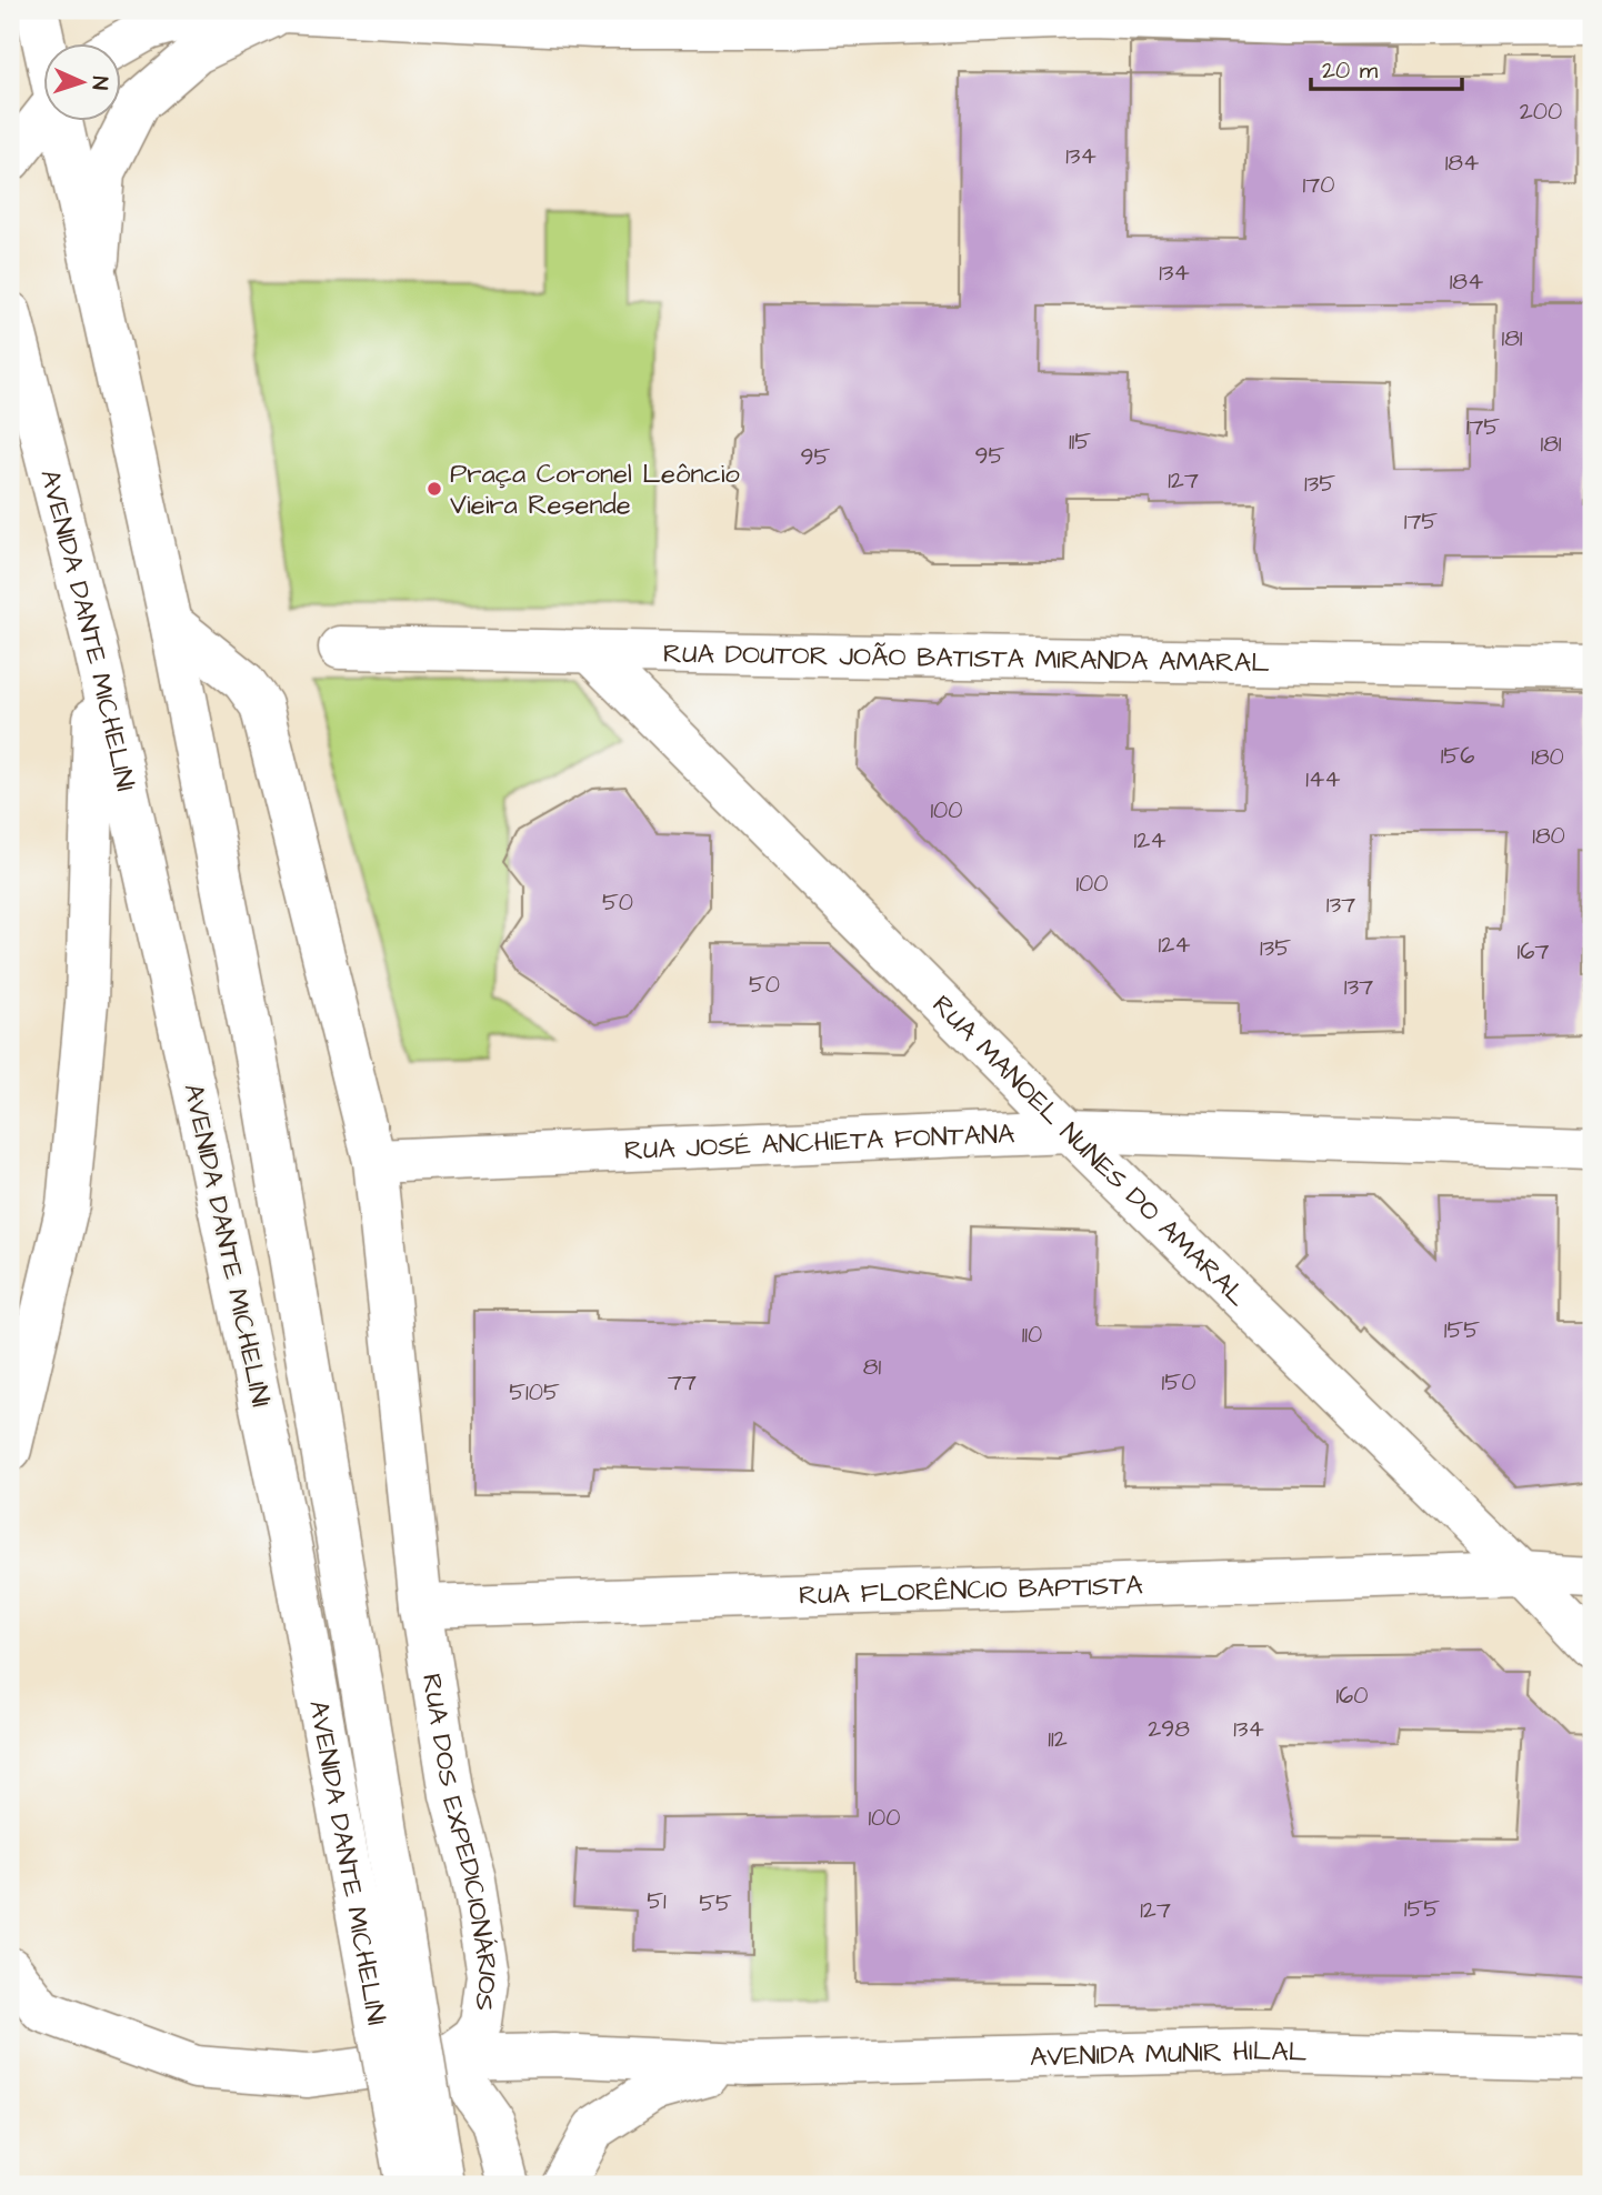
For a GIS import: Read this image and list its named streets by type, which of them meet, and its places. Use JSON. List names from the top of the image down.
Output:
{
  "streets": {
    "street": [
      "AVENIDA DANTE MICHELINI",
      "RUA DOUTOR JOÃO BATISTA MIRANDA AMARAL",
      "RUA JOSÉ ANCHIETA FONTANA",
      "RUA MANOEL NUNES DO AMARAL",
      "RUA FLORÊNCIO BAPTISTA",
      "RUA DOS EXPEDICIONÁRIOS",
      "AVENIDA MUNIR HILAL"
    ]
  },
  "crossings": [
    ["RUA DOUTOR JOÃO BATISTA MIRANDA AMARAL", "RUA MANOEL NUNES DO AMARAL"],
    ["RUA JOSÉ ANCHIETA FONTANA", "RUA MANOEL NUNES DO AMARAL"],
    ["RUA MANOEL NUNES DO AMARAL", "RUA FLORÊNCIO BAPTISTA"],
    ["RUA FLORÊNCIO BAPTISTA", "RUA DOS EXPEDICIONÁRIOS"],
    ["RUA DOS EXPEDICIONÁRIOS", "AVENIDA MUNIR HILAL"]
  ],
  "places": ["Praça Coronel Leôncio Vieira Resende"],
  "house_numbers": [
    "200",
    "134",
    "184",
    "170",
    "134",
    "184",
    "181",
    "175",
    "115",
    "181",
    "95",
    "95",
    "127",
    "135",
    "175",
    "156",
    "180",
    "144",
    "100",
    "180",
    "124",
    "100",
    "50",
    "137",
    "124",
    "135",
    "167",
    "50",
    "137",
    "155",
    "110",
    "81",
    "77",
    "150",
    "5105",
    "160",
    "298",
    "134",
    "112",
    "100",
    "51",
    "55",
    "155",
    "127"
  ],
  "scale_bar": "20 m",
  "north": "right"
}
